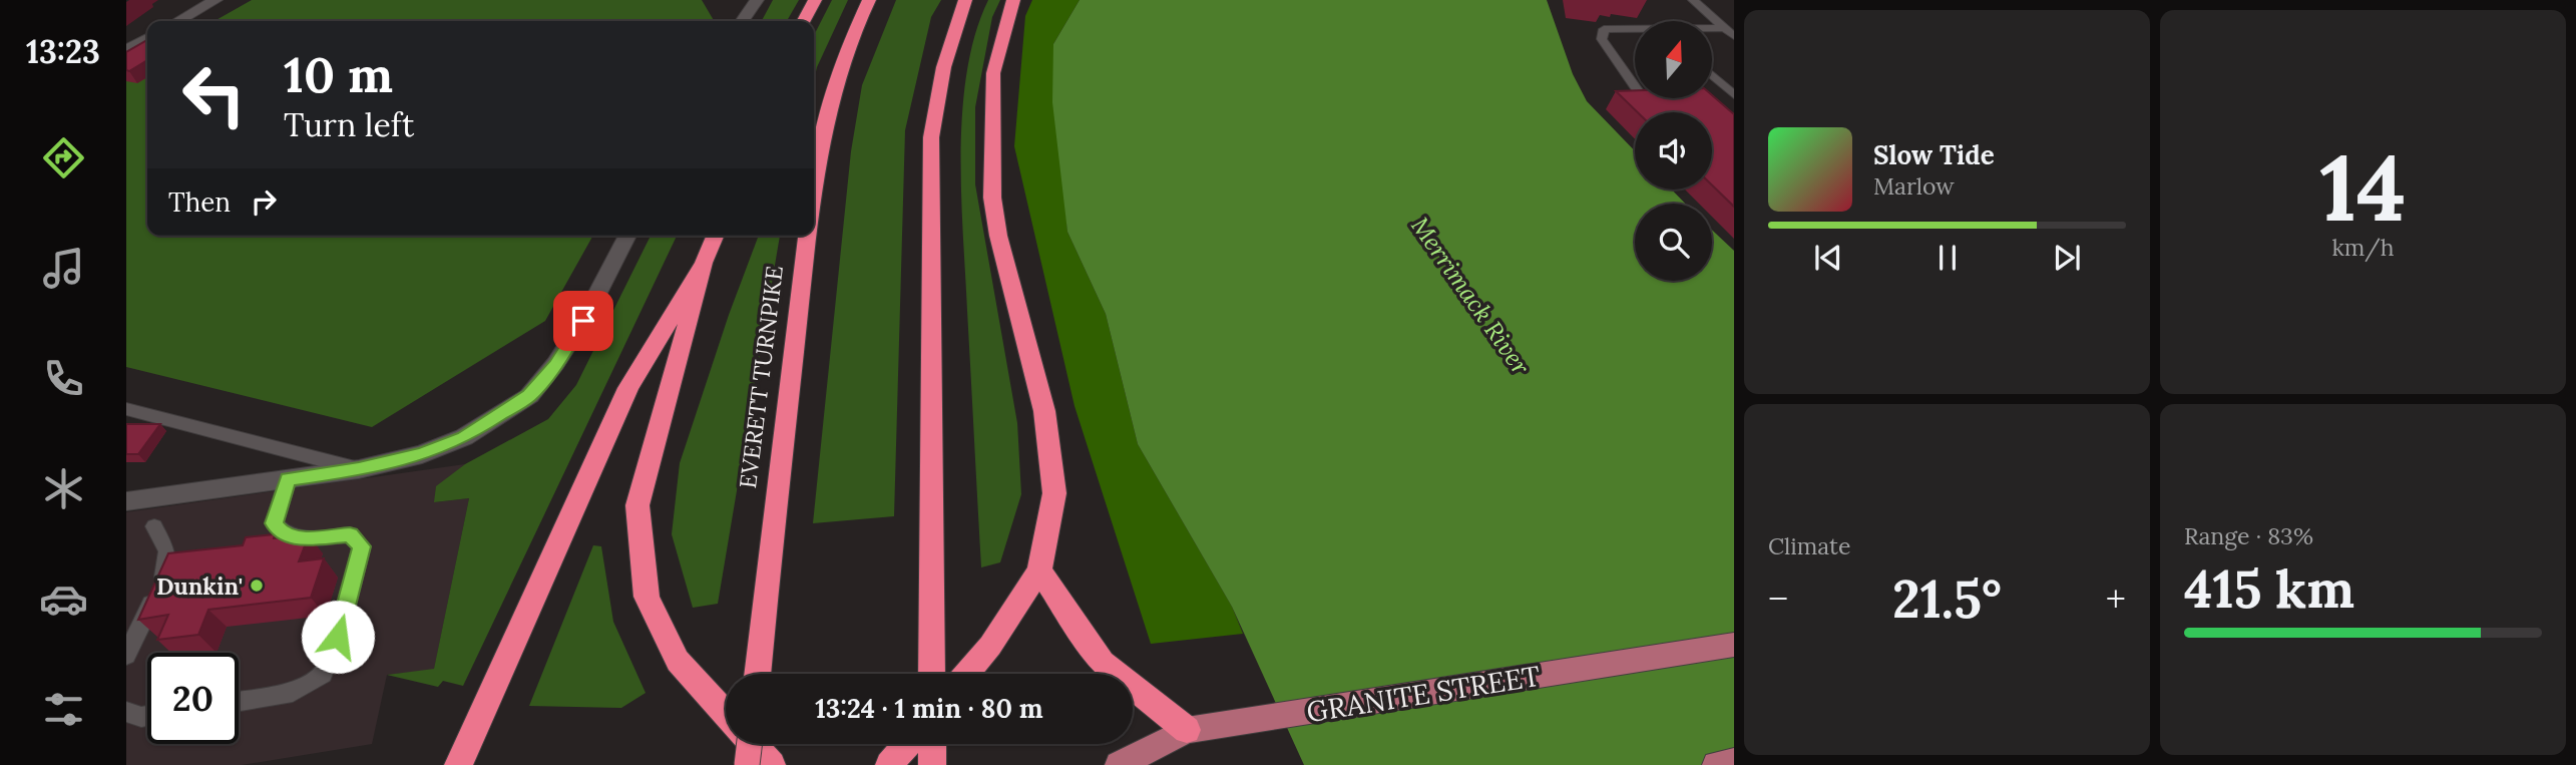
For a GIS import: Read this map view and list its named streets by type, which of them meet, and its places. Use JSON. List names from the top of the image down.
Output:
{
  "streets": {
    "highway": ["EVERETT TURNPIKE"],
    "main road": ["GRANITE STREET"]
  },
  "water": ["Merrimack River"],
  "places": ["Dunkin'"],
  "north": "top",
  "page": {
    "tabs": "13:23",
    "tile": [
      ["14", "km/h"],
      "Climate",
      ["Range · 83%", "415 km"]
    ],
    "turn": ["10 m", "Turn left"],
    "song": ["Slow Tide", "Marlow"],
    "then": "Then",
    "heat": ["−", "21.5°", "+"],
    "limit": "20",
    "trip": "13:24 · 1 min · 80 m"
  }
}
